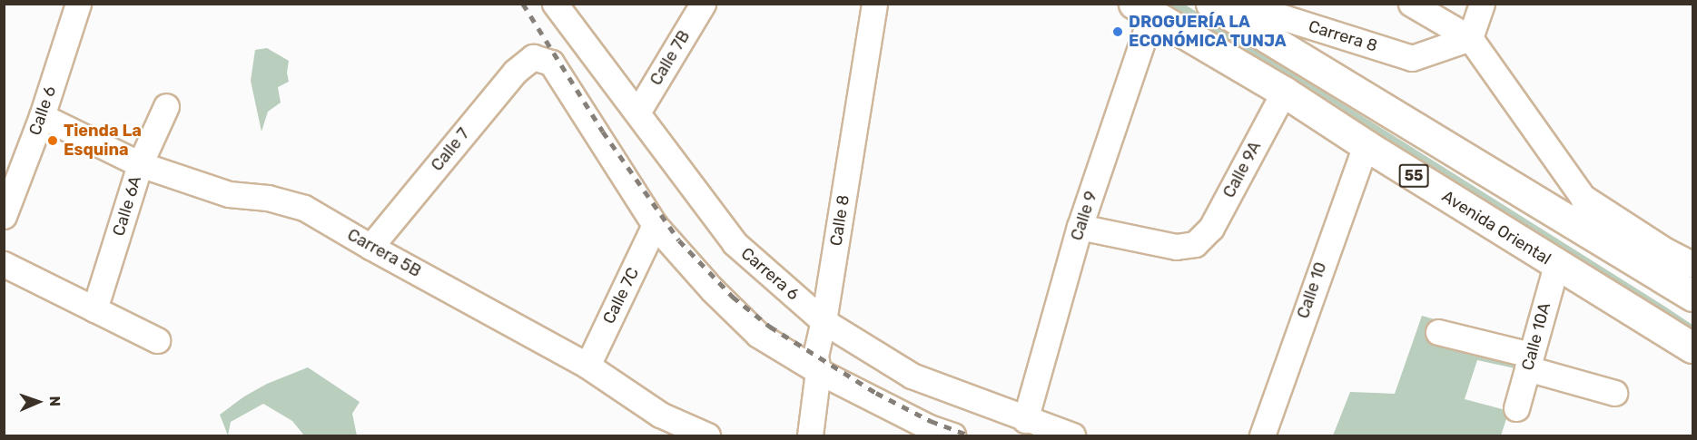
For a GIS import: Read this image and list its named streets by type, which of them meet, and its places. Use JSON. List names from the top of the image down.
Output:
{
  "streets": {
    "main road": ["55", "Avenida Oriental"],
    "street": [
      "Carrera 8",
      "Calle 7B",
      "Calle 6",
      "Calle 7",
      "Calle 9A",
      "Calle 6A",
      "Calle 9",
      "Calle 8",
      "Carrera 5B",
      "Carrera 6",
      "Calle 10",
      "Calle 7C",
      "Calle 10A"
    ]
  },
  "crossings": [
    ["Calle 7B", "Carrera 6"],
    ["Calle 6", "Carrera 5B"],
    ["Calle 7", "Carrera 5B"],
    ["Calle 7", "Calle 7C"],
    ["Calle 9A", "Calle 9"],
    ["Calle 9A", "Avenida Oriental"],
    ["Calle 6A", "Carrera 5B"],
    ["Calle 9", "Avenida Oriental"],
    ["Calle 9", "Carrera 6"],
    ["Calle 8", "Carrera 6"],
    ["Avenida Oriental", "Calle 10"],
    ["Avenida Oriental", "Calle 10A"],
    ["Carrera 5B", "Calle 7C"]
  ],
  "places": ["DROGUERÍA LA ECONÓMICA TUNJA", "Tienda La Esquina"],
  "north": "right"
}
